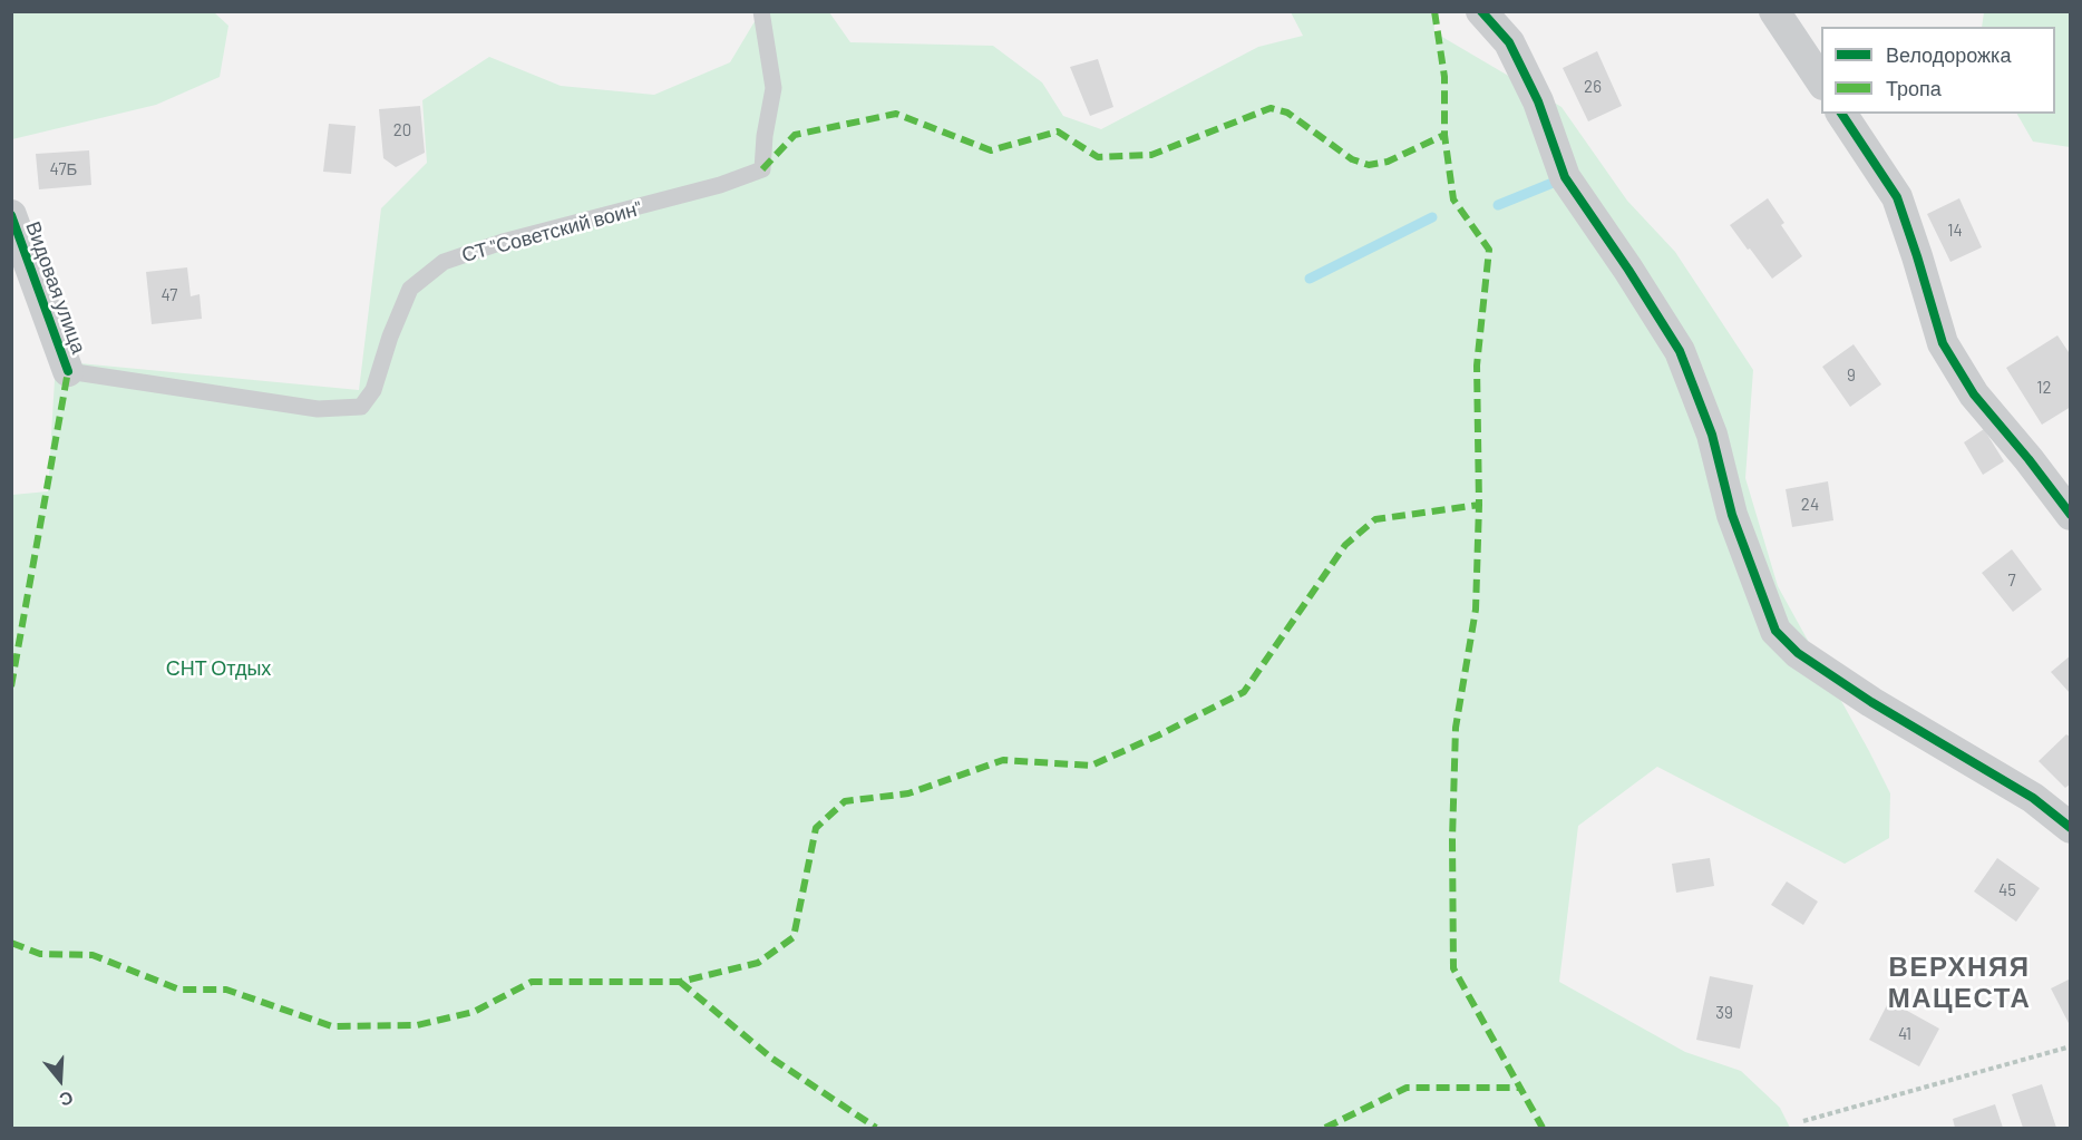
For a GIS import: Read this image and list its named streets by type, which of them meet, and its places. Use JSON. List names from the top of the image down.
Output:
{
  "streets": {
    "street": ["Видовая улица"],
    "lane": ["СТ \"Советский воин\""]
  },
  "crossings": [
    ["СТ \"Советский воин\"", "Видовая улица"]
  ],
  "districts": ["ВЕРХНЯЯ МАЦЕСТА"],
  "parks": ["СНТ Отдых"],
  "house_numbers": [
    "26",
    "20",
    "47Б",
    "14",
    "47",
    "9",
    "12",
    "24",
    "7",
    "45",
    "39",
    "41"
  ],
  "legend": ["Велодорожка", "Тропа"],
  "north": "bottom"
}
